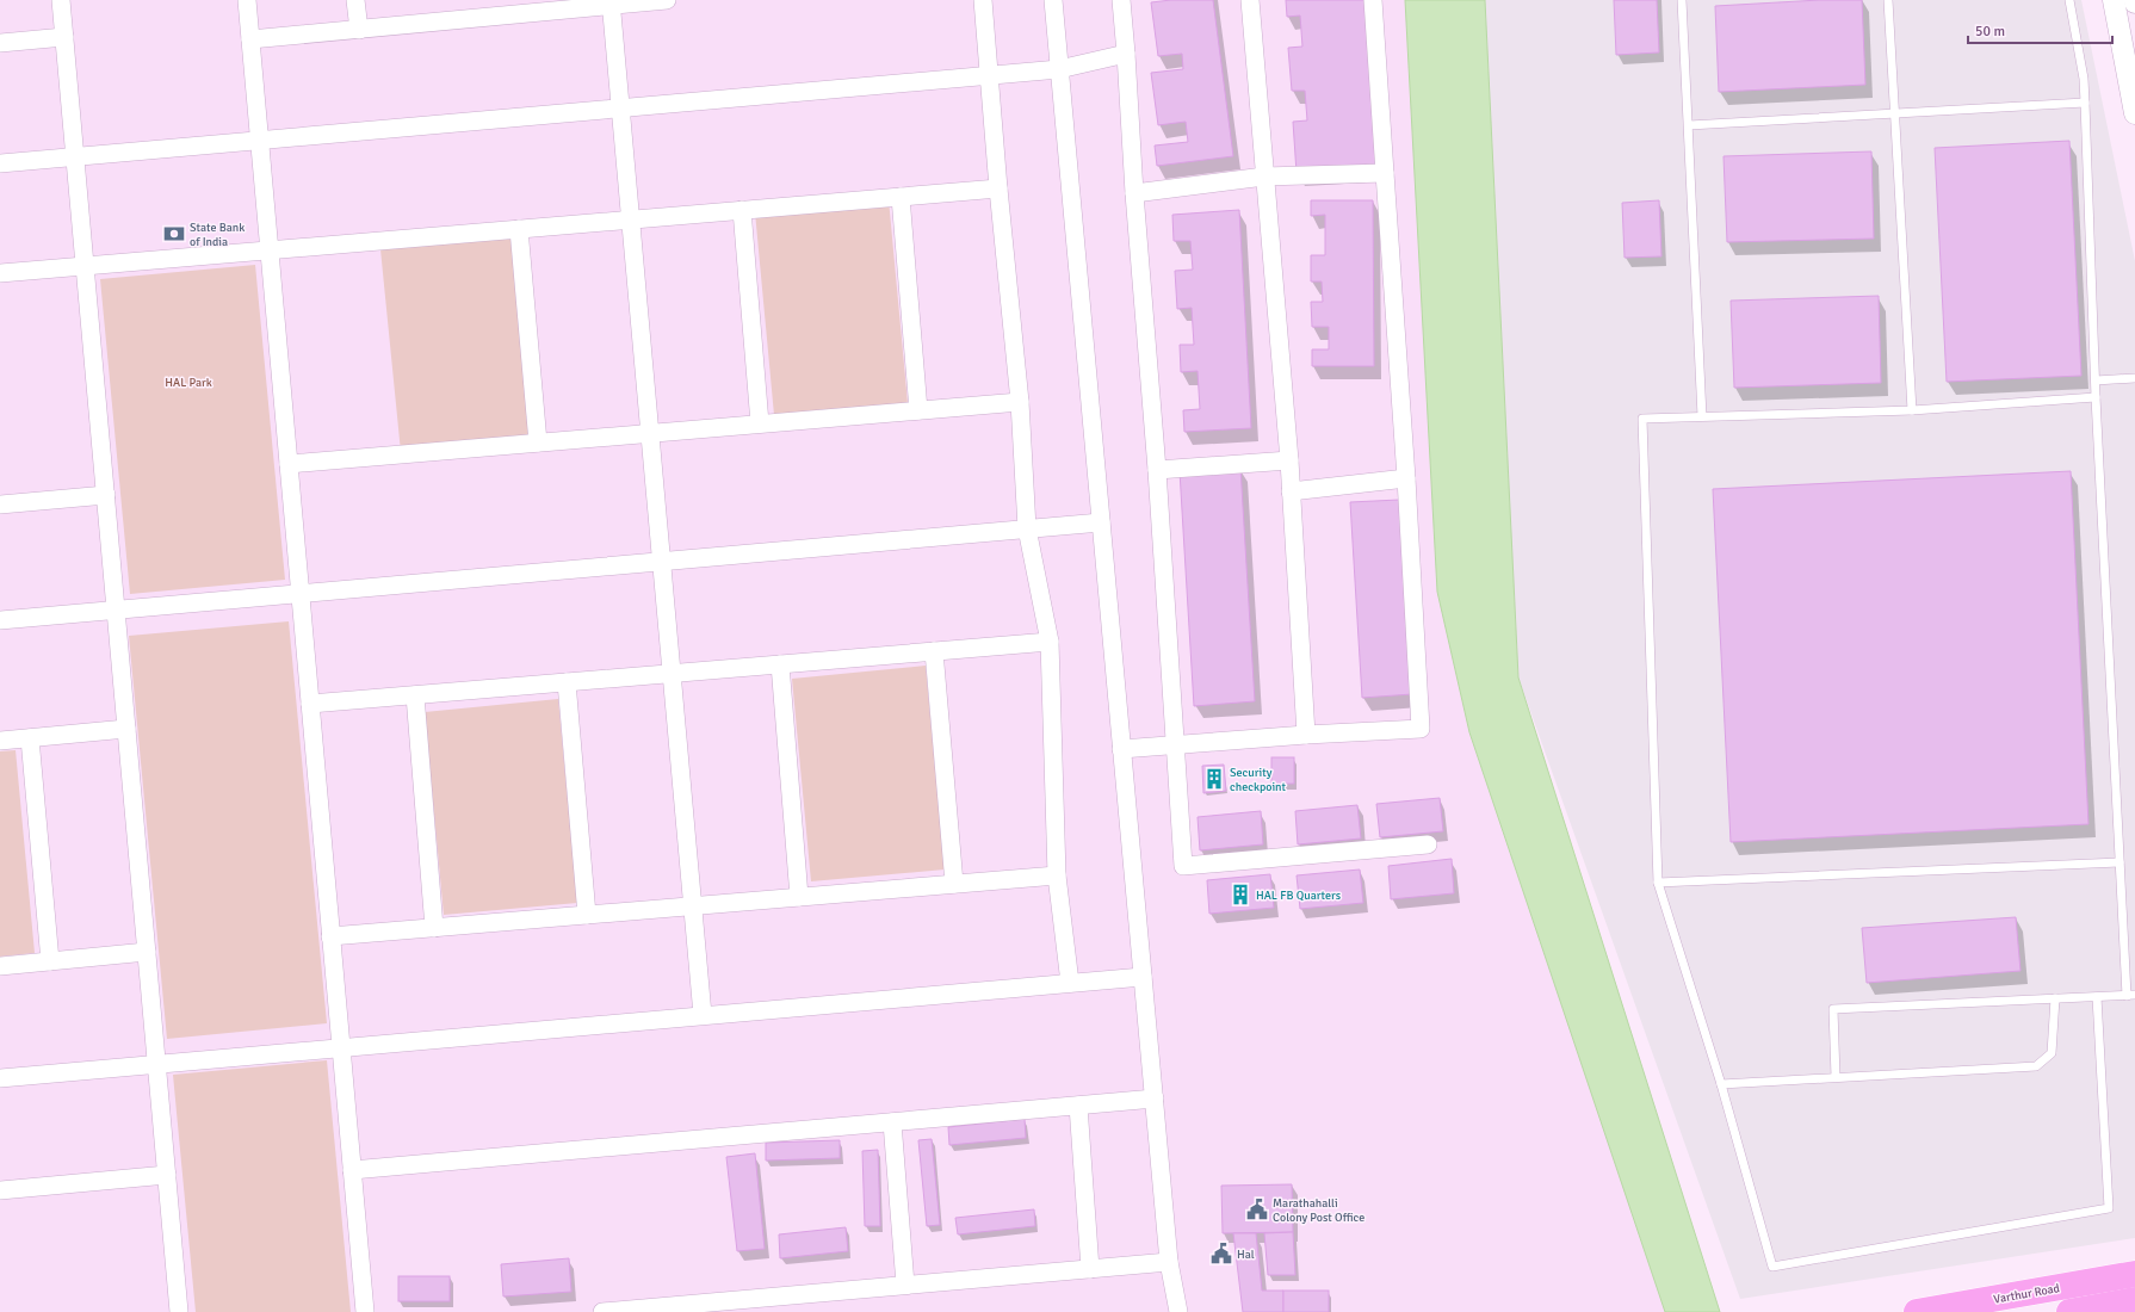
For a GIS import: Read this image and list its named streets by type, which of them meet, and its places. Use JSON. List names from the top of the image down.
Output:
{
  "streets": {
    "main road": ["Varthur Road"]
  },
  "parks": ["HAL Park"],
  "places": {
    "bank": ["State Bank of India"],
    "building": ["Security checkpoint", "HAL FB Quarters"],
    "public building": ["Marathahalli Colony Post Office", "Hal"]
  },
  "scale_bar": "50 m"
}
